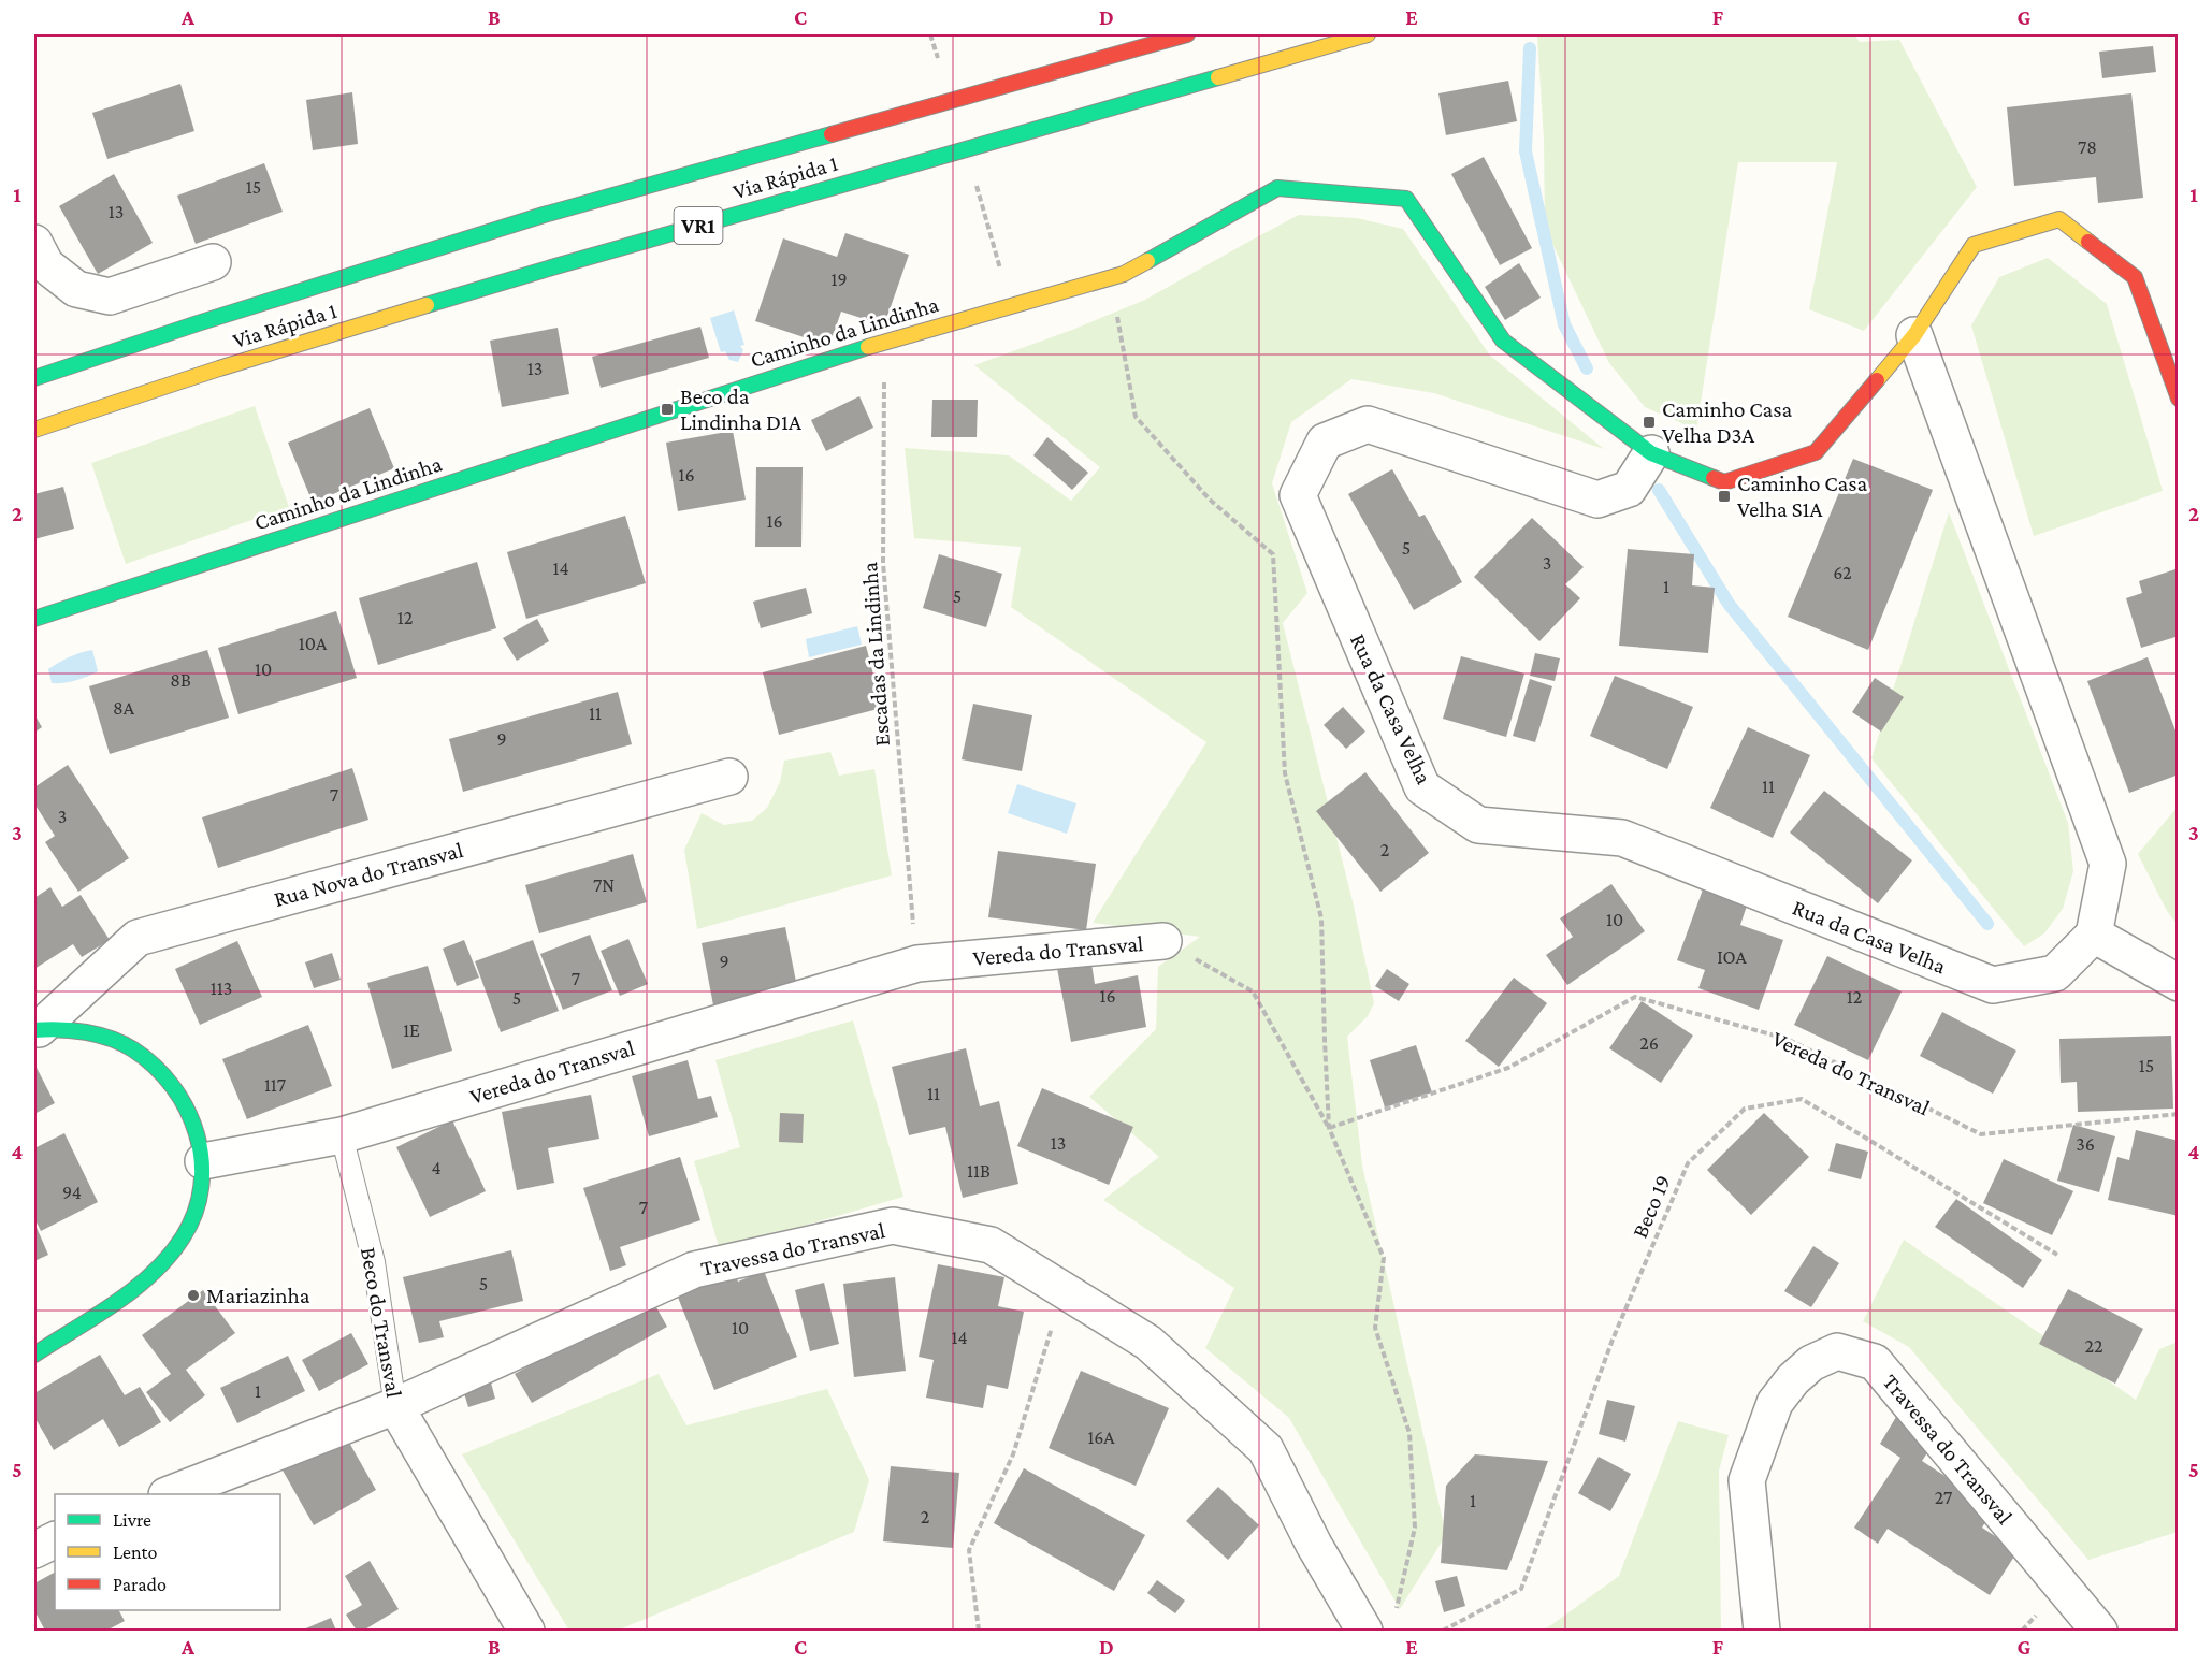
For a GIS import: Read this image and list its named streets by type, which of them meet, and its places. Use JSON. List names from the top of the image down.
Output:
{
  "streets": {
    "main road": ["Via Rápida 1", "VR1", "Caminho da Lindinha"],
    "street": [
      "Rua da Casa Velha",
      "Rua Nova do Transval",
      "Vereda do Transval",
      "Travessa do Transval",
      "Beco do Transval"
    ],
    "path": ["Escadas da Lindinha", "Beco 19"]
  },
  "crossings": [
    ["Caminho da Lindinha", "Escadas da Lindinha"],
    ["Caminho da Lindinha", "Rua da Casa Velha"],
    ["Escadas da Lindinha", "Vereda do Transval"],
    ["Vereda do Transval", "Beco do Transval"],
    ["Travessa do Transval", "Beco do Transval"]
  ],
  "places": {
    "transit": ["Beco da Lindinha D1A", "Caminho Casa Velha D3A", "Caminho Casa Velha S1A"],
    "other": ["Mariazinha"]
  },
  "house_numbers": [
    "78",
    "15",
    "13",
    "19",
    "13",
    "16",
    "16",
    "5",
    "3",
    "14",
    "62",
    "1",
    "5",
    "12",
    "10A",
    "10",
    "8B",
    "8A",
    "11",
    "9",
    "11",
    "7",
    "3",
    "2",
    "7N",
    "10",
    "IOA",
    "9",
    "7",
    "113",
    "16",
    "12",
    "5",
    "1E",
    "26",
    "15",
    "117",
    "11",
    "13",
    "36",
    "4",
    "11B",
    "94",
    "7",
    "5",
    "10",
    "14",
    "22",
    "1",
    "16A",
    "27",
    "1",
    "2"
  ],
  "legend": ["Livre", "Lento", "Parado"],
  "grid": {
    "columns": [
      "A",
      "B",
      "C",
      "D",
      "E",
      "F",
      "G"
    ],
    "rows": [
      "1",
      "2",
      "3",
      "4",
      "5"
    ]
  }
}
